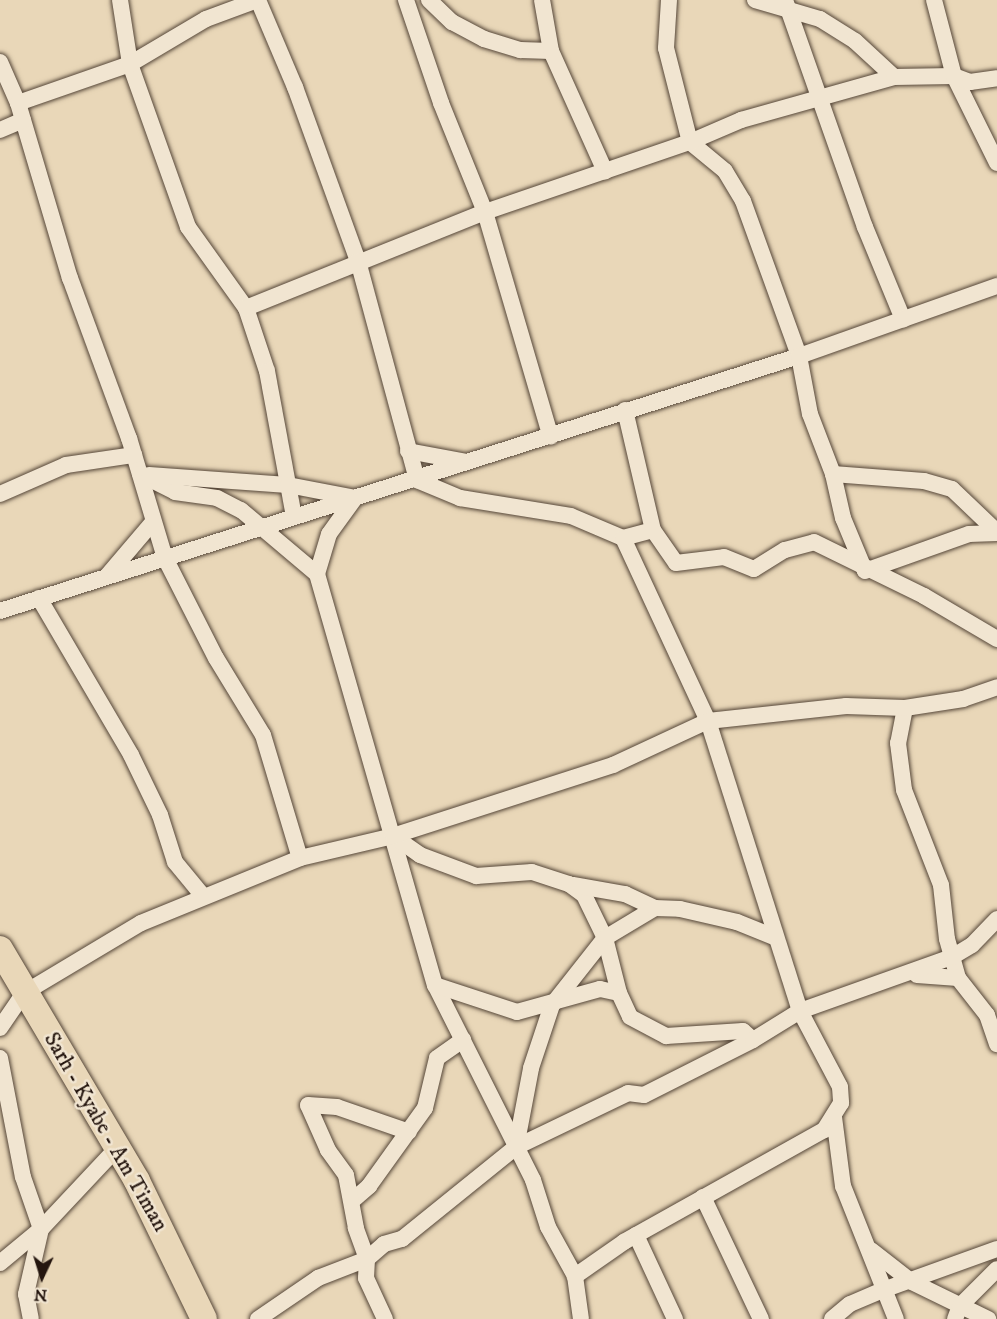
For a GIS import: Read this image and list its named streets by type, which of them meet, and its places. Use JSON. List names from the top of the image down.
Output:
{
  "streets": {
    "highway": ["Sarh - Kyabe - Am Timan"]
  },
  "north": "bottom"
}
